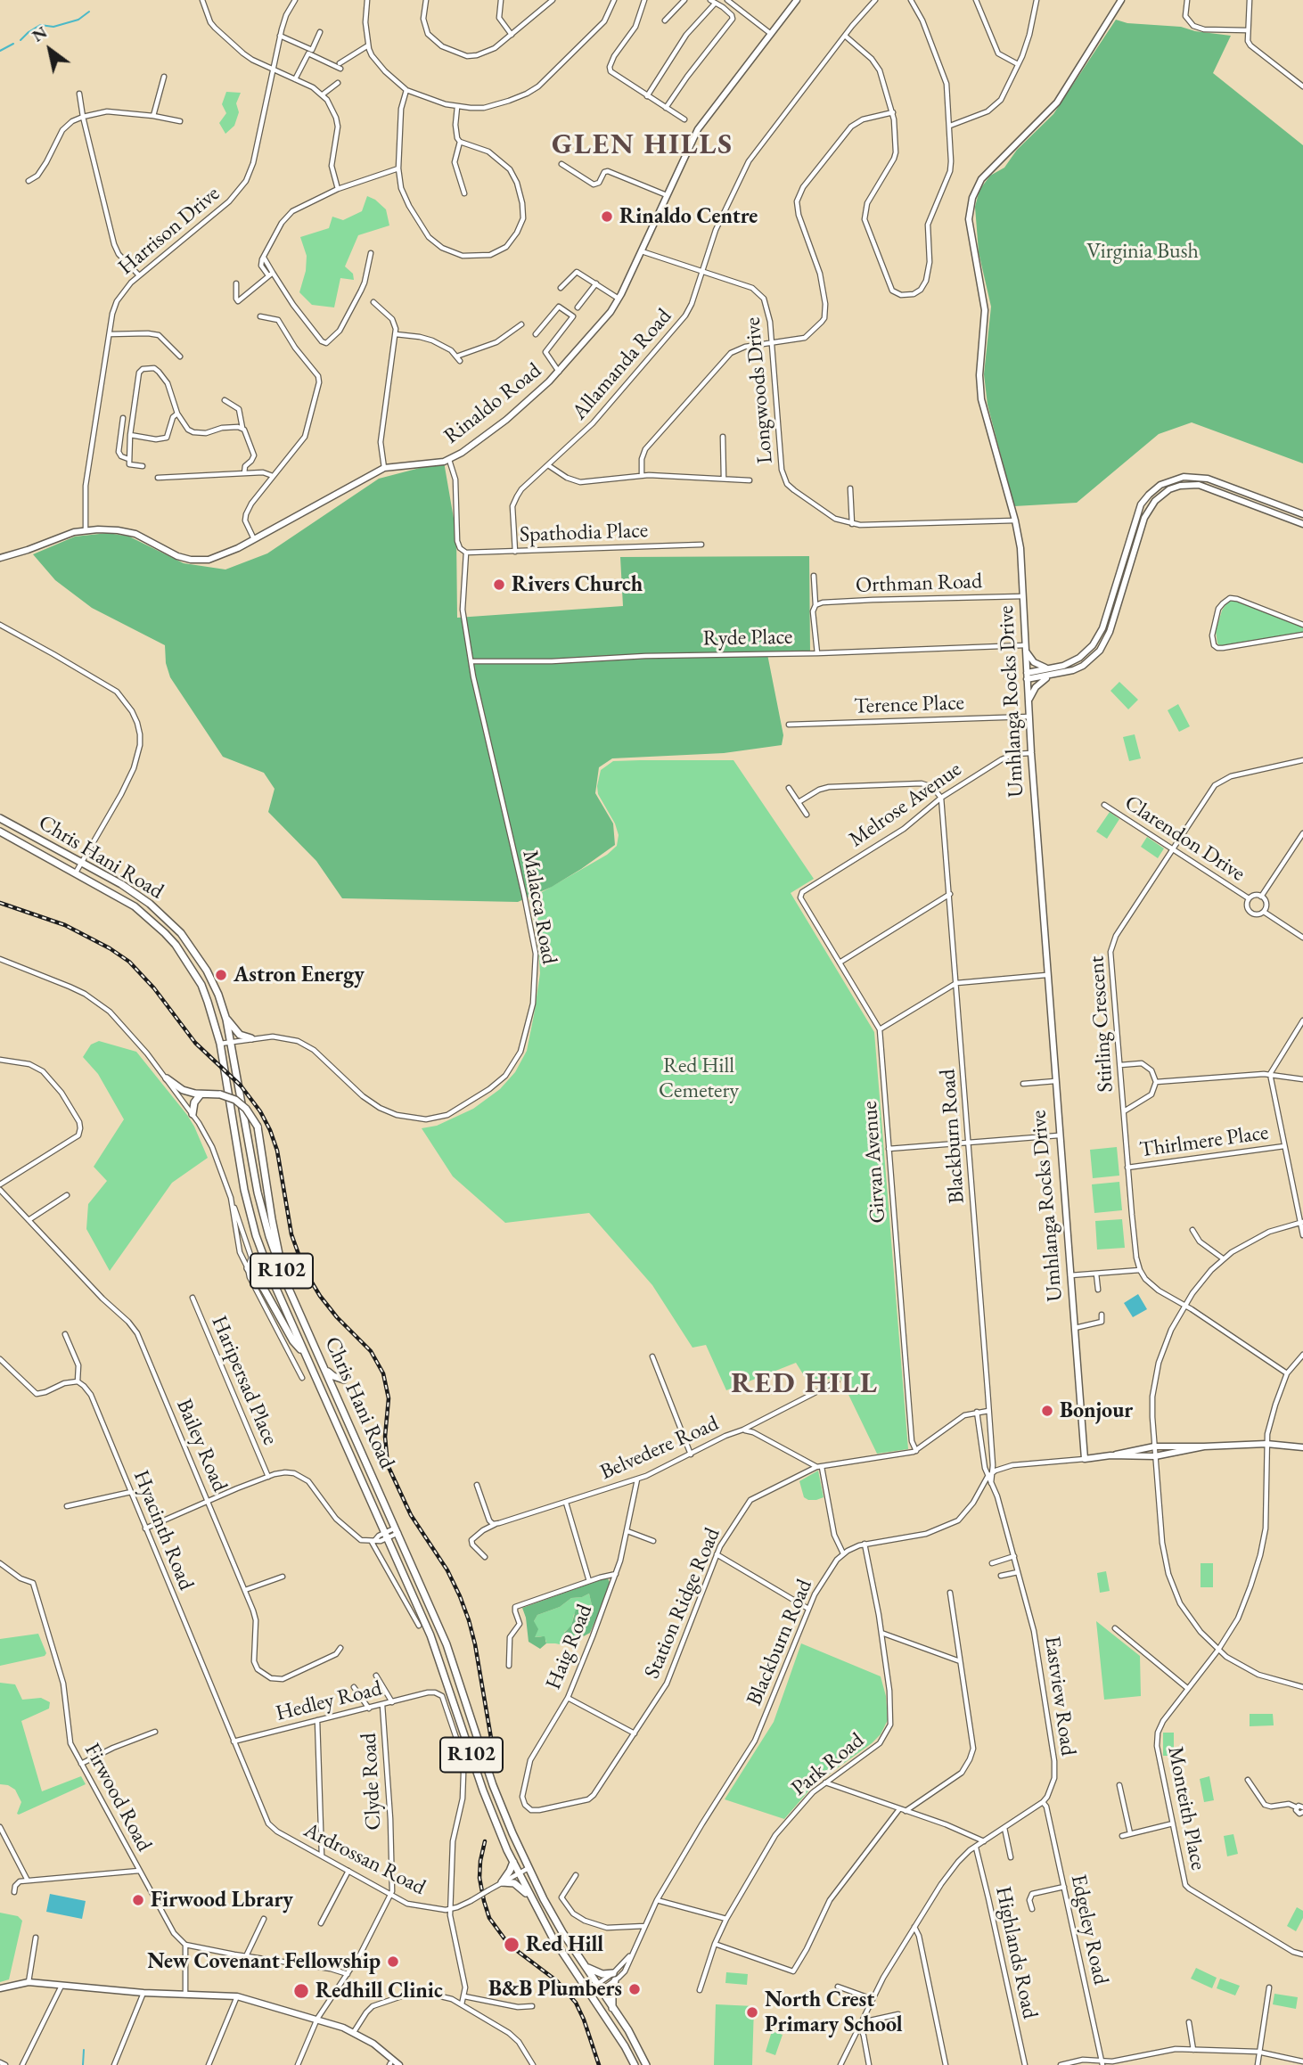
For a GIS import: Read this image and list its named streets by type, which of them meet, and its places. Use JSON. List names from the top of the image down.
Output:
{
  "streets": {
    "main road": ["Chris Hani Road", "R102"],
    "street": [
      "Harrison Drive",
      "Allamanda Road",
      "Longwoods Drive",
      "Rinaldo Road",
      "Spathodia Place",
      "Orthman Road",
      "Ryde Place",
      "Umhlanga Rocks Drive",
      "Terence Place",
      "Melrose Avenue",
      "Clarendon Drive",
      "Malacca Road",
      "Stirling Crescent",
      "Blackburn Road",
      "Thirlmere Place",
      "Girvan Avenue",
      "Haripersad Place",
      "Bailey Road",
      "Belvedere Road",
      "Hyacinth Road",
      "Station Ridge Road",
      "Haig Road",
      "Eastview Road",
      "Hedley Road",
      "Park Road",
      "Clyde Road",
      "Firwood Road",
      "Monteith Place",
      "Ardrossan Road",
      "Edgeley Road",
      "Highlands Road"
    ]
  },
  "crossings": [
    ["Harrison Drive", "Rinaldo Road"],
    ["Allamanda Road", "Longwoods Drive"],
    ["Allamanda Road", "Spathodia Place"],
    ["Longwoods Drive", "Rinaldo Road"],
    ["Longwoods Drive", "Umhlanga Rocks Drive"],
    ["Rinaldo Road", "Malacca Road"],
    ["Spathodia Place", "Malacca Road"],
    ["Orthman Road", "Umhlanga Rocks Drive"],
    ["Ryde Place", "Umhlanga Rocks Drive"],
    ["Ryde Place", "Malacca Road"],
    ["Umhlanga Rocks Drive", "Terence Place"],
    ["Umhlanga Rocks Drive", "Melrose Avenue"],
    ["Melrose Avenue", "Blackburn Road"],
    ["Melrose Avenue", "Girvan Avenue"],
    ["Clarendon Drive", "Stirling Crescent"],
    ["Chris Hani Road", "Malacca Road"],
    ["Chris Hani Road", "Blackburn Road"],
    ["Chris Hani Road", "Ardrossan Road"],
    ["Stirling Crescent", "Thirlmere Place"],
    ["Blackburn Road", "Station Ridge Road"],
    ["Blackburn Road", "Eastview Road"],
    ["Blackburn Road", "Park Road"],
    ["Girvan Avenue", "Station Ridge Road"],
    ["Belvedere Road", "Haig Road"],
    ["Hyacinth Road", "Hedley Road"],
    ["Hyacinth Road", "Ardrossan Road"],
    ["Station Ridge Road", "Haig Road"],
    ["Eastview Road", "Edgeley Road"],
    ["Hedley Road", "Clyde Road"],
    ["Hedley Road", "Ardrossan Road"],
    ["Clyde Road", "Ardrossan Road"]
  ],
  "districts": ["GLEN HILLS", "RED HILL"],
  "parks": ["Virginia Bush", "Red Hill Cemetery"],
  "places": [
    "Rinaldo Centre",
    "Rivers Church",
    "Astron Energy",
    "Bonjour",
    "Firwood Lbrary",
    "Red Hill",
    "New Covenant Fellowship",
    "B&B Plumbers",
    "Redhill Clinic",
    "North Crest Primary School"
  ],
  "north": "top left"
}
